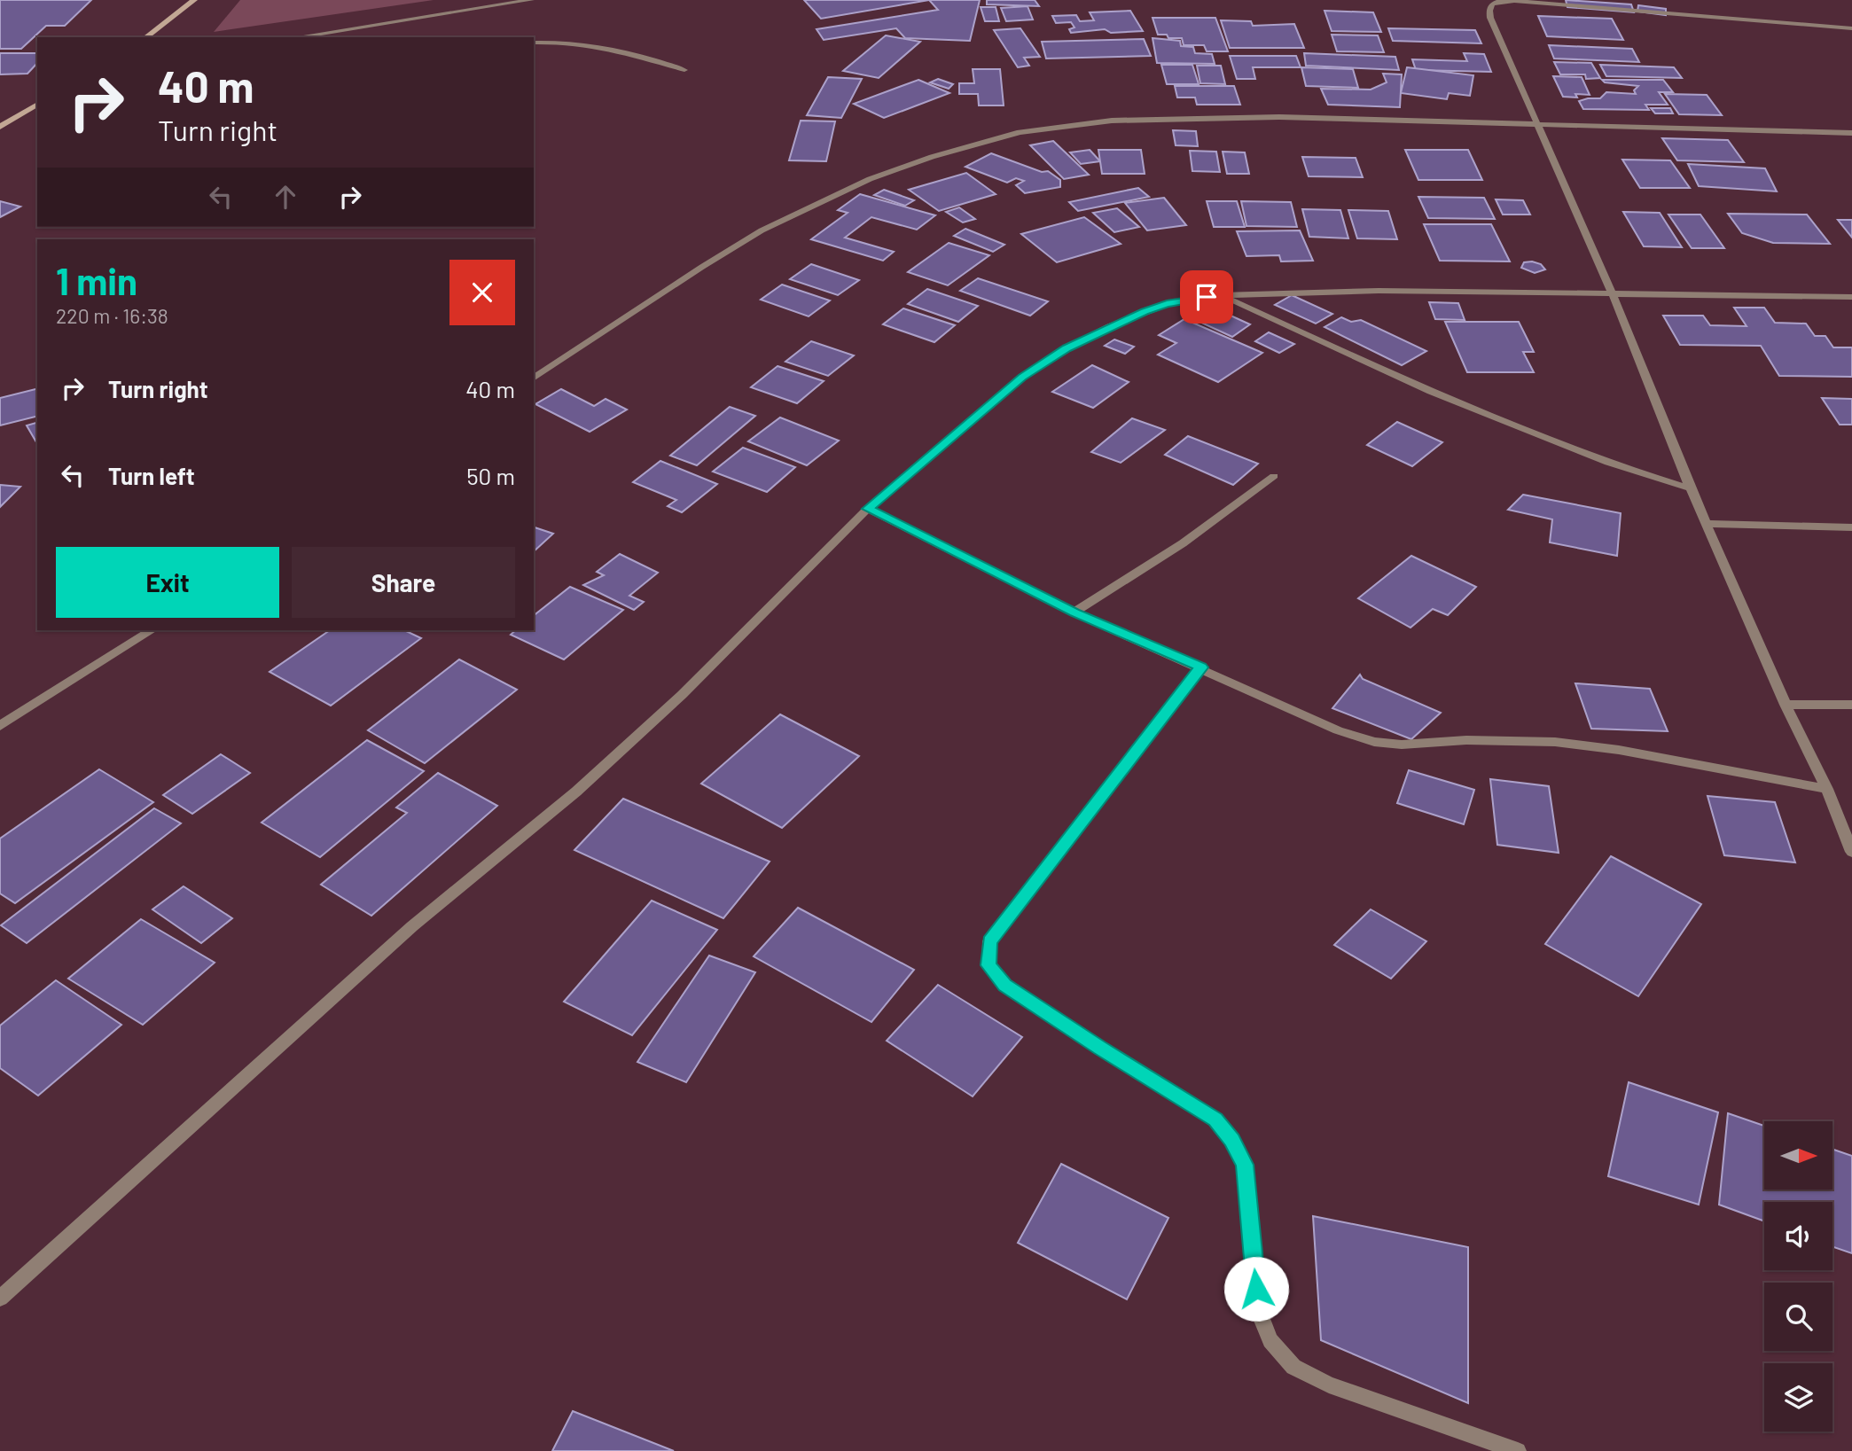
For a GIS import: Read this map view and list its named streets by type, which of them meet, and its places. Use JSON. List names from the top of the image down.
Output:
{
  "north": "right",
  "page": {
    "turn": ["40 m", "Turn right"],
    "heading": ["1 min", "220 m · 16:38"],
    "list": [
      {
        "name": "Turn right",
        "value": "40 m"
      },
      {
        "name": "Turn left",
        "value": "50 m"
      }
    ],
    "buttons": ["Exit", "Share"]
  }
}
